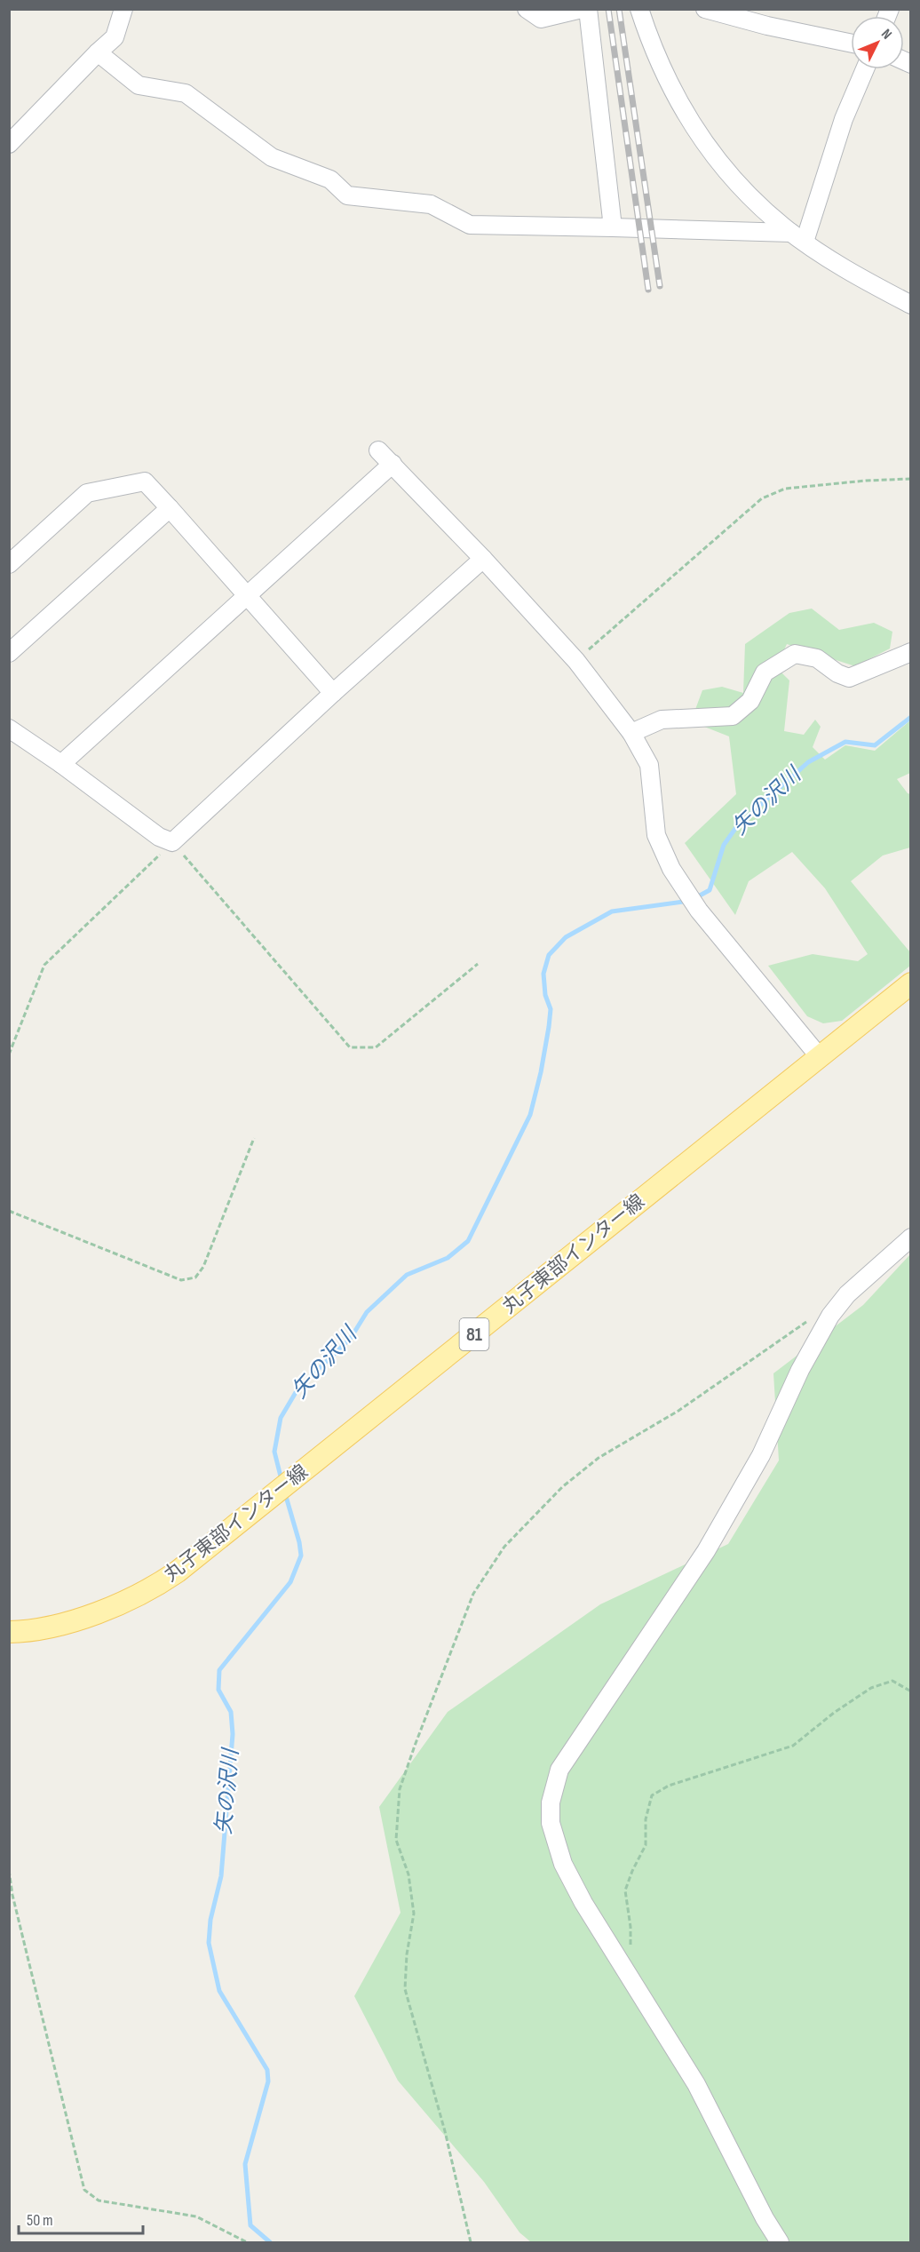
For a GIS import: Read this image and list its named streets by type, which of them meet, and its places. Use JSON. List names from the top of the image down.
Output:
{
  "streets": {
    "main road": ["丸子東部インター線", "81"]
  },
  "water": ["矢の沢川"],
  "scale_bar": "50 m",
  "north": "top right"
}
